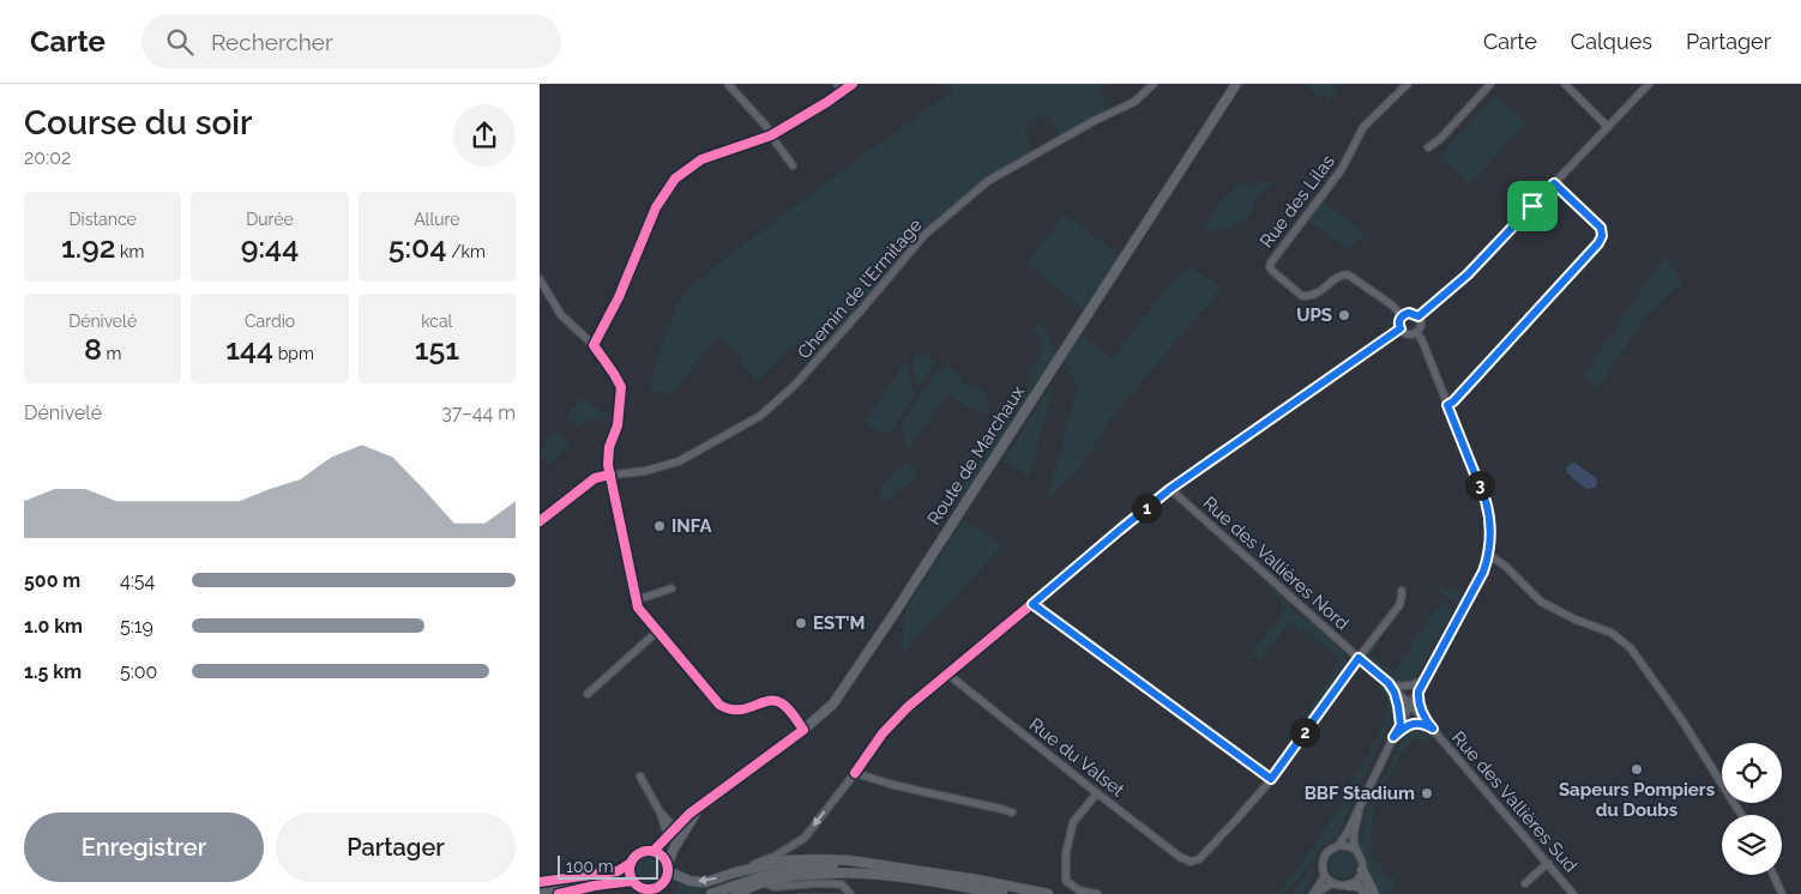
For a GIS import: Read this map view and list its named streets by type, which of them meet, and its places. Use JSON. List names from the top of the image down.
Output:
{
  "streets": {
    "main road": ["Route de Marchaux"],
    "street": [
      "Rue des Lilas",
      "Chemin de l'Ermitage",
      "Rue des Vallières Nord",
      "Rue du Valset",
      "Rue des Vallières Sud"
    ]
  },
  "crossings": [
    ["Rue des Vallières Nord", "Rue des Vallières Sud"]
  ],
  "places": [
    "UPS",
    "INFA",
    "EST’M",
    "Sapeurs Pompiers du Doubs",
    "BBF Stadium"
  ],
  "scale_bar": "100 m",
  "page": {
    "header": "Carte",
    "search": "Rechercher",
    "nav": ["Carte", "Calques", "Partager"],
    "heading": ["Course du soir", "20:02"],
    "stats": [
      ["Distance", "1.92 km"],
      ["Durée", "9:44"],
      ["Allure", "5:04 /km"],
      ["Dénivelé", "8 m"],
      ["Cardio", "144 bpm"],
      ["kcal", "151"]
    ],
    "chart": ["Dénivelé", "37–44 m"],
    "pins": ["3", "1", "2"],
    "list": [
      {
        "name": "500 m",
        "note": "4:54"
      },
      {
        "name": "1.0 km",
        "note": "5:19"
      },
      {
        "name": "1.5 km",
        "note": "5:00"
      }
    ],
    "buttons": ["Enregistrer", "Partager"],
    "scale": "100 m"
  }
}
